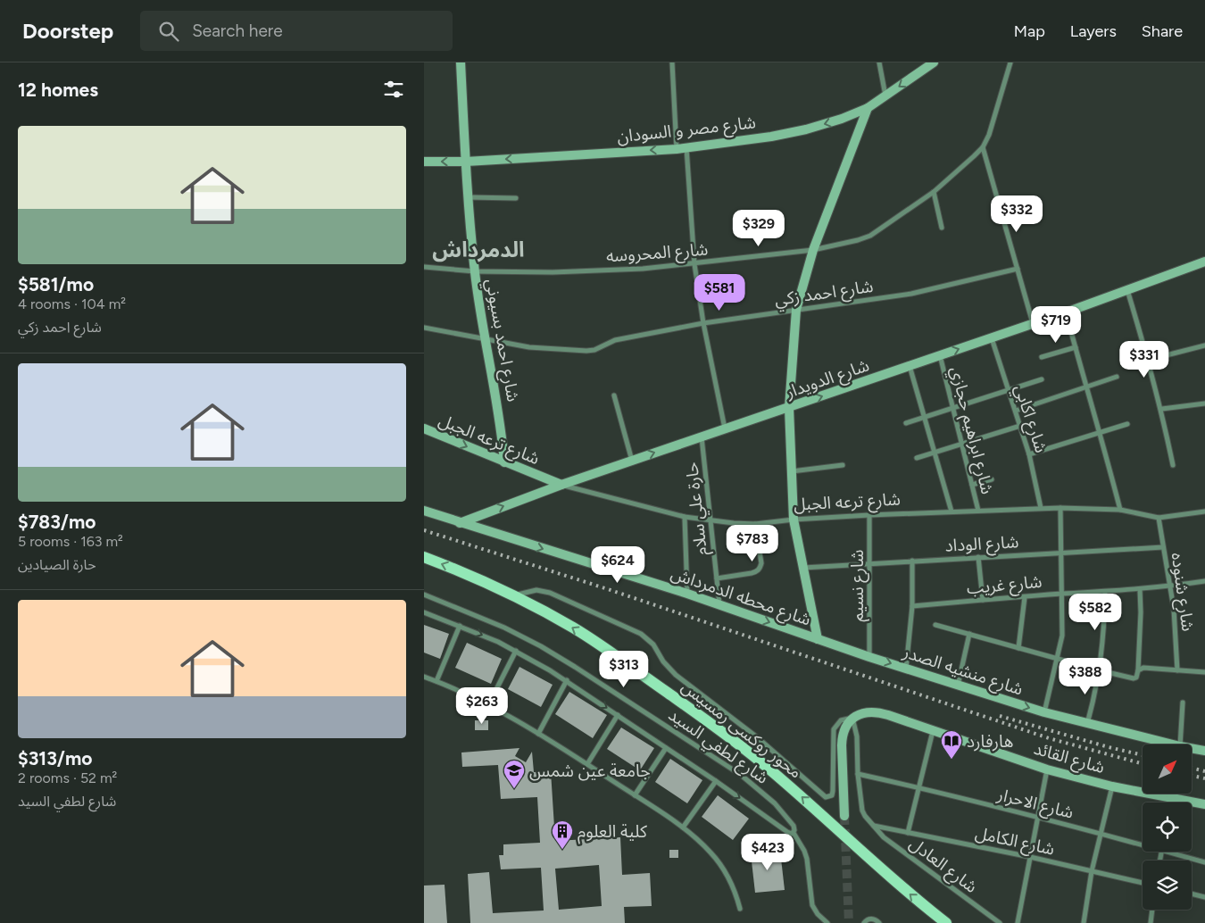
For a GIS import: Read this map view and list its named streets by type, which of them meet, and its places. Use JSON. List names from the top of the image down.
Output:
{
  "streets": {
    "main road": [
      "شارع مصر و السودان",
      "شارع احمد بسيوني",
      "شارع الدويدار",
      "شارع ترعه الجبل",
      "شارع محطه الدمرداش",
      "شارع منشيه الصدر",
      "محور روكسى رمسيس",
      "شارع القائد"
    ],
    "street": [
      "شارع المحروسه",
      "شارع احمد زكي",
      "شارع اكابي",
      "شارع ابراهيم حجازي",
      "حارة علي سلام",
      "شارع الوداد",
      "شارع غريب",
      "شارع نسيم",
      "شارع شنوده",
      "شارع لطفي السيد",
      "شارع الاحرار",
      "شارع الكامل",
      "شارع العادل"
    ]
  },
  "crossings": [
    ["شارع مصر و السودان", "شارع احمد بسيوني"],
    ["شارع المحروسه", "شارع احمد بسيوني"],
    ["شارع احمد زكي", "شارع احمد بسيوني"],
    ["شارع احمد بسيوني", "شارع ترعه الجبل"],
    ["شارع الدويدار", "شارع اكابي"],
    ["شارع الدويدار", "شارع ابراهيم حجازي"],
    ["شارع الدويدار", "شارع ترعه الجبل"],
    ["شارع الدويدار", "حارة علي سلام"],
    ["شارع الدويدار", "شارع محطه الدمرداش"],
    ["شارع اكابي", "شارع ترعه الجبل"],
    ["شارع ابراهيم حجازي", "شارع ترعه الجبل"],
    ["شارع ترعه الجبل", "حارة علي سلام"],
    ["شارع ترعه الجبل", "شارع نسيم"],
    ["شارع ترعه الجبل", "شارع شنوده"],
    ["حارة علي سلام", "شارع محطه الدمرداش"],
    ["شارع الوداد", "شارع نسيم"],
    ["شارع الوداد", "شارع شنوده"],
    ["شارع غريب", "شارع شنوده"],
    ["شارع نسيم", "شارع منشيه الصدر"],
    ["شارع محطه الدمرداش", "شارع منشيه الصدر"],
    ["شارع القائد", "شارع العادل"],
    ["شارع الاحرار", "شارع العادل"],
    ["شارع الكامل", "شارع العادل"]
  ],
  "one_way": [
    "شارع مصر و السودان",
    "شارع الدويدار",
    "شارع محطه الدمرداش",
    "محور روكسى رمسيس"
  ],
  "districts": ["الدمرداش"],
  "places": {
    "library": ["هارفارد"],
    "school or university": ["جامعة عين شمس"],
    "building": ["كلية العلوم"]
  },
  "north": "top right",
  "page": {
    "header": "Doorstep",
    "search": "Search here",
    "nav": ["Map", "Layers", "Share"],
    "heading": "12 homes",
    "list": [
      {
        "name": "$581/mo",
        "note": "4 rooms · 104 m² · شارع احمد زكي"
      },
      {
        "name": "$783/mo",
        "note": "5 rooms · 163 m² · حارة الصيادين"
      },
      {
        "name": "$313/mo",
        "note": "2 rooms · 52 m² · شارع لطفي السيد"
      }
    ],
    "price": [
      "$332",
      "$329",
      "$581",
      "$719",
      "$331",
      "$783",
      "$624",
      "$582",
      "$313",
      "$388",
      "$263",
      "$423"
    ]
  }
}
